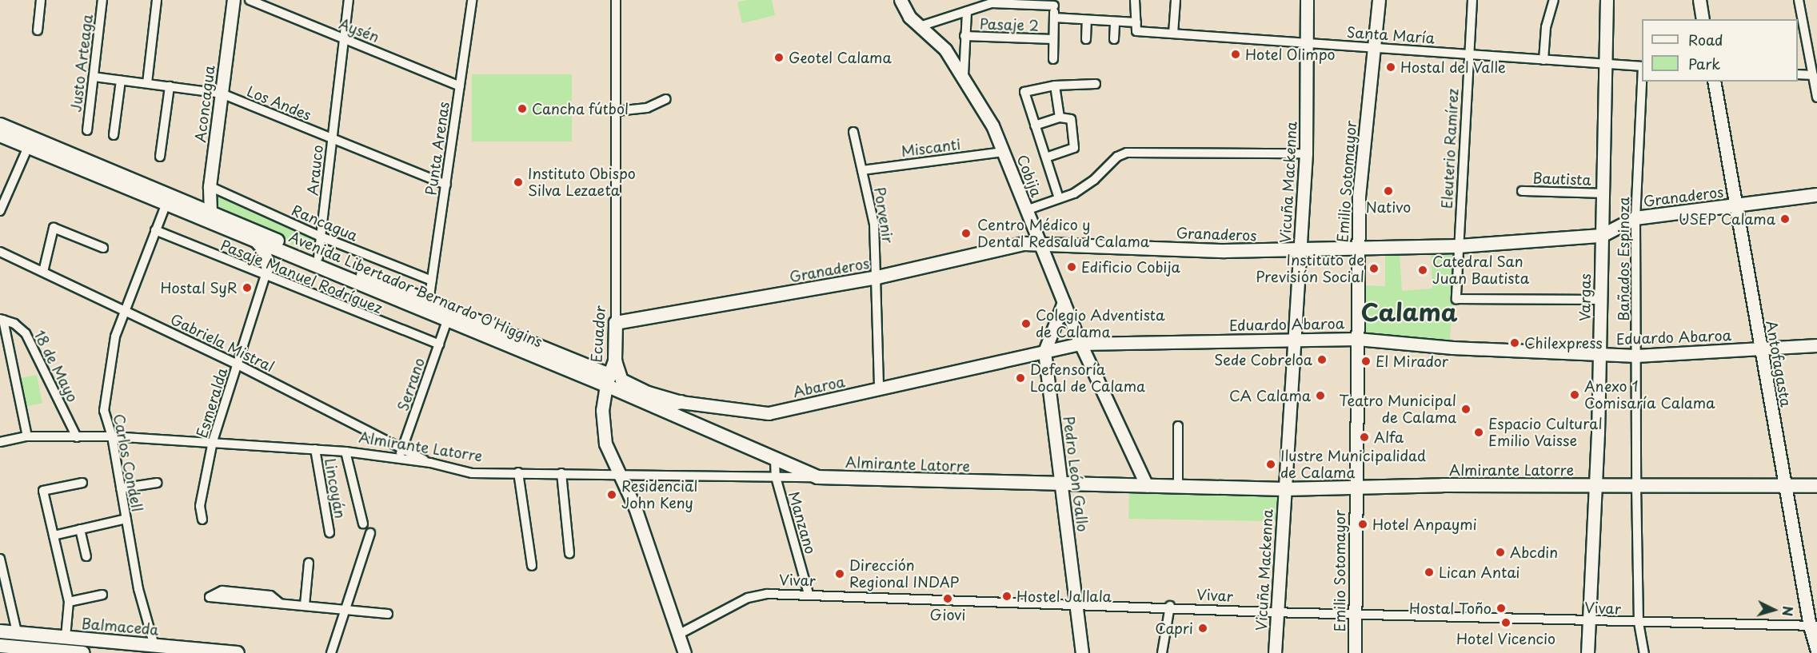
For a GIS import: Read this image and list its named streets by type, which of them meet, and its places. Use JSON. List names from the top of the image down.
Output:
{
  "streets": {
    "main road": [
      "Granaderos",
      "Avenida Libertador Bernardo O'Higgins",
      "Ecuador",
      "Almirante Latorre",
      "Balmaceda"
    ],
    "street": [
      "Pasaje 2",
      "Aysén",
      "Santa María",
      "Justo Arteaga",
      "Los Andes",
      "Aconcagua",
      "Miscanti",
      "Punta Arenas",
      "Eleuterio Ramírez",
      "Arauco",
      "Cobija",
      "Bautista",
      "Emilio Sotomayor",
      "Vicuña Mackenna",
      "Porvenir",
      "Rancagua",
      "Bañados Espinoza",
      "Pasaje Manuel Rodríguez",
      "Vargas",
      "Eduardo Abaroa",
      "Gabriela Mistral",
      "Antofagasta",
      "18 de Mayo",
      "Serrano",
      "Abaroa",
      "Esmeralda",
      "Carlos Condell",
      "Pedro León Gallo",
      "Lincoyán",
      "Manzano",
      "Vivar"
    ]
  },
  "crossings": [
    ["Pasaje 2", "Santa María"],
    ["Aysén", "Punta Arenas"],
    ["Aysén", "Arauco"],
    ["Santa María", "Eleuterio Ramírez"],
    ["Santa María", "Emilio Sotomayor"],
    ["Santa María", "Vicuña Mackenna"],
    ["Santa María", "Vargas"],
    ["Justo Arteaga", "Los Andes"],
    ["Los Andes", "Aconcagua"],
    ["Los Andes", "Punta Arenas"],
    ["Los Andes", "Arauco"],
    ["Aconcagua", "Rancagua"],
    ["Aconcagua", "Avenida Libertador Bernardo O'Higgins"],
    ["Miscanti", "Cobija"],
    ["Miscanti", "Porvenir"],
    ["Punta Arenas", "Rancagua"],
    ["Punta Arenas", "Avenida Libertador Bernardo O'Higgins"],
    ["Eleuterio Ramírez", "Granaderos"],
    ["Eleuterio Ramírez", "Vargas"],
    ["Arauco", "Rancagua"],
    ["Arauco", "Avenida Libertador Bernardo O'Higgins"],
    ["Cobija", "Granaderos"],
    ["Cobija", "Eduardo Abaroa"],
    ["Cobija", "Almirante Latorre"],
    ["Cobija", "Pedro León Gallo"],
    ["Bautista", "Vargas"],
    ["Emilio Sotomayor", "Granaderos"],
    ["Emilio Sotomayor", "Eduardo Abaroa"],
    ["Emilio Sotomayor", "Almirante Latorre"],
    ["Emilio Sotomayor", "Vivar"],
    ["Vicuña Mackenna", "Granaderos"],
    ["Vicuña Mackenna", "Eduardo Abaroa"],
    ["Vicuña Mackenna", "Almirante Latorre"],
    ["Vicuña Mackenna", "Vivar"],
    ["Granaderos", "Porvenir"],
    ["Granaderos", "Bañados Espinoza"],
    ["Granaderos", "Vargas"],
    ["Granaderos", "Ecuador"],
    ["Granaderos", "Antofagasta"],
    ["Porvenir", "Abaroa"],
    ["Bañados Espinoza", "Eduardo Abaroa"],
    ["Bañados Espinoza", "Almirante Latorre"],
    ["Bañados Espinoza", "Vivar"],
    ["Pasaje Manuel Rodríguez", "Serrano"],
    ["Pasaje Manuel Rodríguez", "Esmeralda"],
    ["Pasaje Manuel Rodríguez", "Carlos Condell"],
    ["Avenida Libertador Bernardo O'Higgins", "Ecuador"],
    ["Avenida Libertador Bernardo O'Higgins", "Serrano"],
    ["Avenida Libertador Bernardo O'Higgins", "Almirante Latorre"],
    ["Avenida Libertador Bernardo O'Higgins", "Carlos Condell"],
    ["Avenida Libertador Bernardo O'Higgins", "Manzano"],
    ["Vargas", "Eduardo Abaroa"],
    ["Vargas", "Almirante Latorre"],
    ["Vargas", "Vivar"],
    ["Eduardo Abaroa", "Antofagasta"],
    ["Eduardo Abaroa", "Abaroa"],
    ["Eduardo Abaroa", "Pedro León Gallo"],
    ["Ecuador", "Abaroa"],
    ["Ecuador", "Almirante Latorre"],
    ["Ecuador", "Vivar"],
    ["Gabriela Mistral", "Serrano"],
    ["Gabriela Mistral", "Esmeralda"],
    ["Gabriela Mistral", "Almirante Latorre"],
    ["Gabriela Mistral", "Carlos Condell"],
    ["Antofagasta", "Almirante Latorre"],
    ["Antofagasta", "Vivar"],
    ["18 de Mayo", "Almirante Latorre"],
    ["Serrano", "Almirante Latorre"],
    ["Abaroa", "Pedro León Gallo"],
    ["Esmeralda", "Almirante Latorre"],
    ["Almirante Latorre", "Carlos Condell"],
    ["Almirante Latorre", "Pedro León Gallo"],
    ["Almirante Latorre", "Lincoyán"],
    ["Almirante Latorre", "Manzano"],
    ["Carlos Condell", "Balmaceda"],
    ["Pedro León Gallo", "Vivar"],
    ["Manzano", "Vivar"]
  ],
  "districts": ["Calama"],
  "places": [
    "Hotel Olimpo",
    "Geotel Calama",
    "Hostal del Valle",
    "Cancha fútbol",
    "Instituto Obispo Silva Lezaeta",
    "Nativo",
    "USEP Calama",
    "Centro Médico y Dental Redsalud Calama",
    "Edificio Cobija",
    "Instituto de Previsión Social",
    "Catedral San Juan Bautista",
    "Hostal SyR",
    "Colegio Adventista de Calama",
    "Chilexpress",
    "Sede Cobreloa",
    "El Mirador",
    "Defensoría Local de Calama",
    "Anexo 1 Comisaría Calama",
    "CA Calama",
    "Teatro Municipal de Calama",
    "Espacio Cultural Emilio Vaisse",
    "Alfa",
    "Ilustre Municipalidad de Calama",
    "Residencial John Keny",
    "Hotel Anpaymi",
    "Abcdin",
    "Lican Antai",
    "Dirección Regional INDAP",
    "Hostel Jallala",
    "Giovi",
    "Hostal Toño",
    "Hotel Vicencio",
    "Capri"
  ],
  "legend": ["Road", "Park"],
  "north": "right"
}
